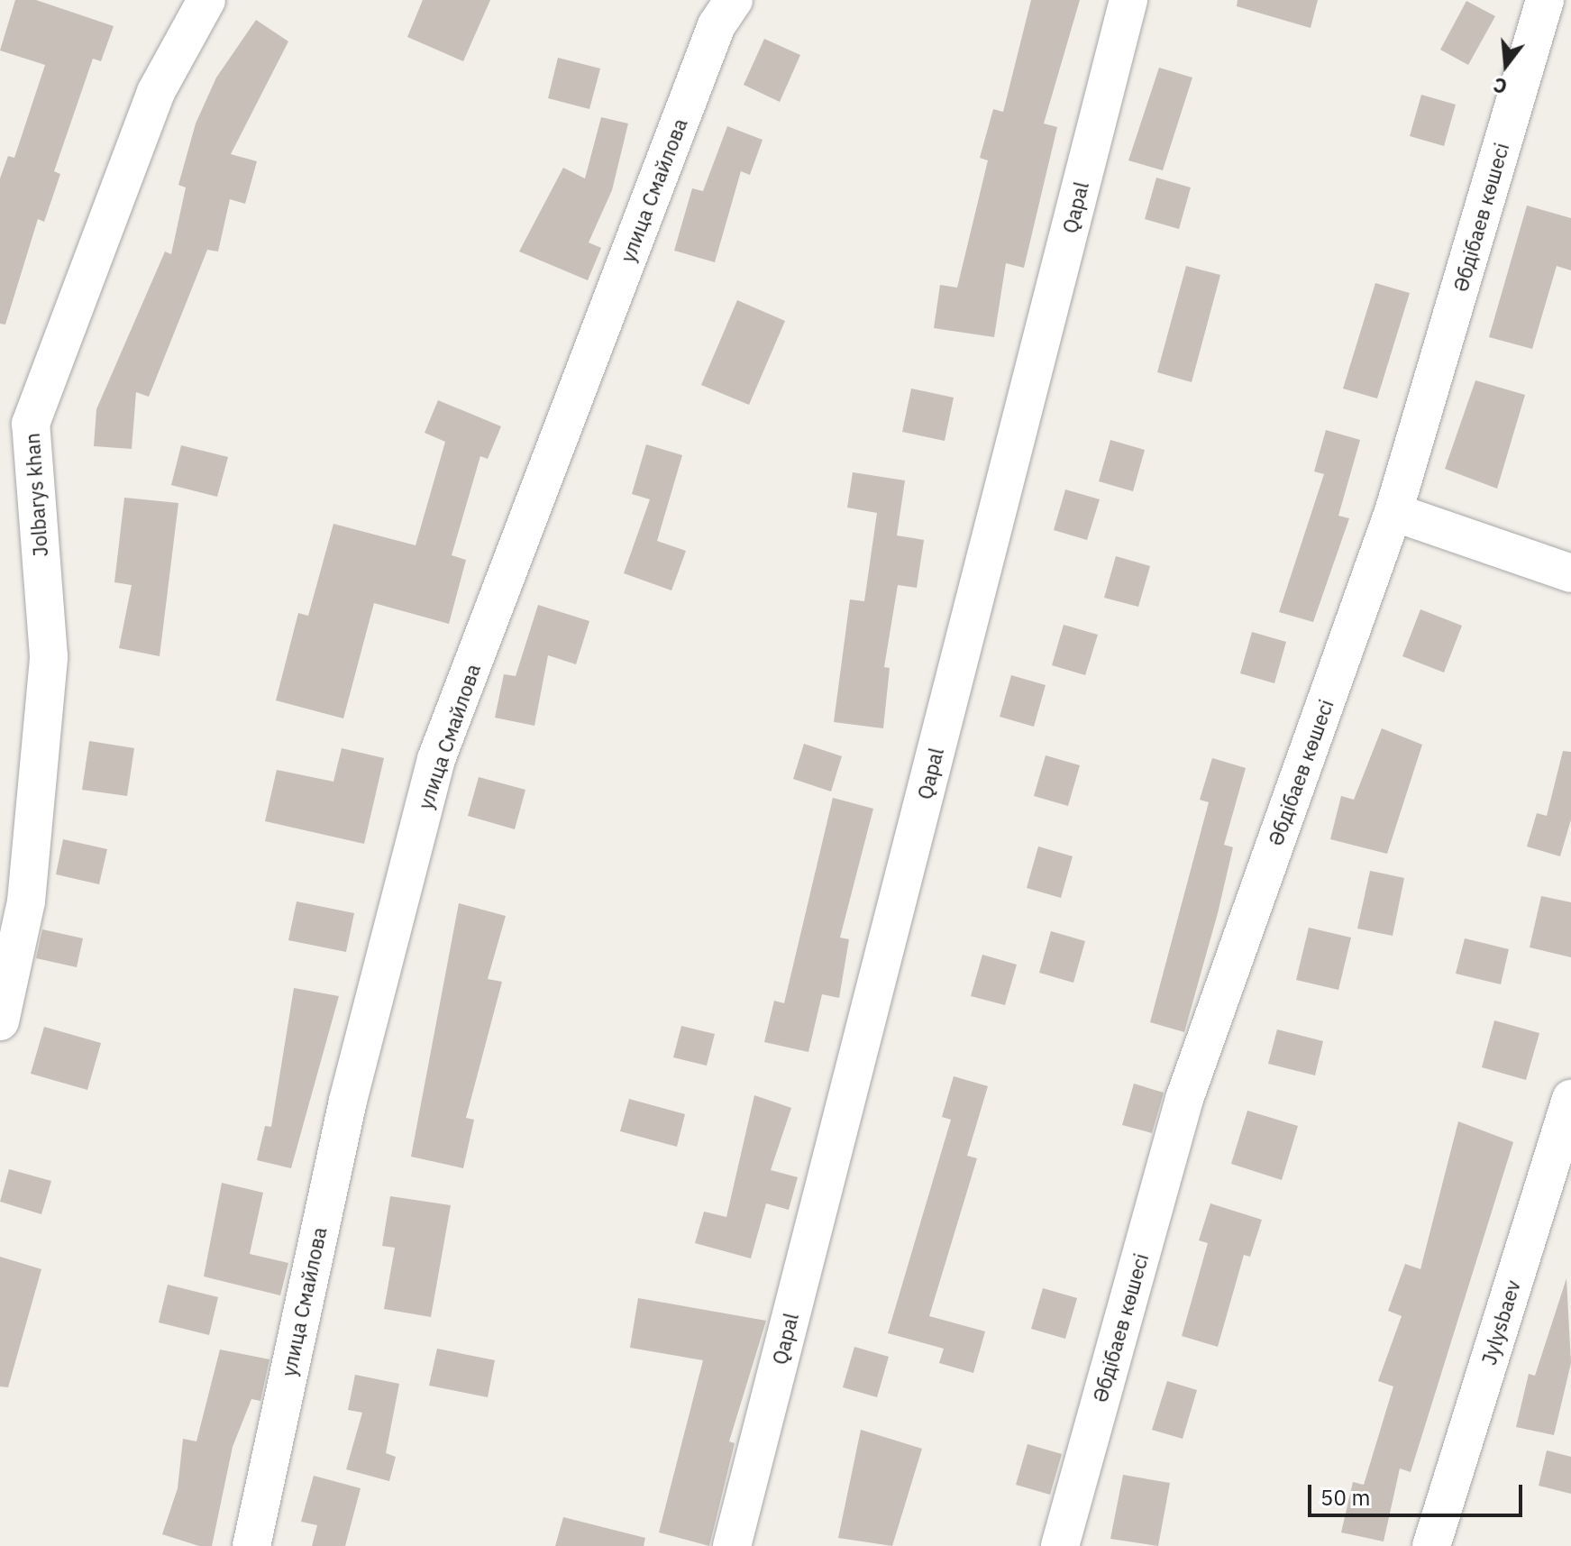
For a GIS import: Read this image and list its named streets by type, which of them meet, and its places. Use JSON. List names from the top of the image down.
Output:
{
  "streets": {
    "street": [
      "улица Смайлова",
      "Qapal",
      "Әбдібаев көшесі",
      "Jolbarys khan",
      "Jylysbaev"
    ]
  },
  "scale_bar": "50 m",
  "north": "bottom"
}
